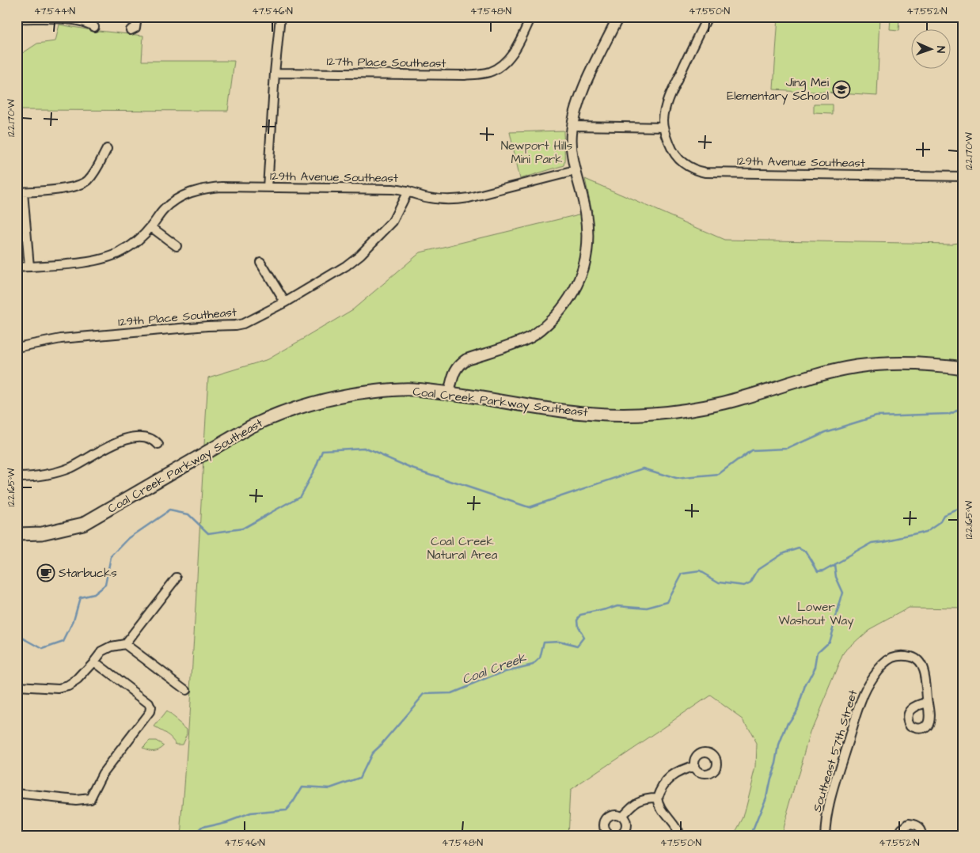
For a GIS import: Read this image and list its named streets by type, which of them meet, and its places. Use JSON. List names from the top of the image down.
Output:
{
  "streets": {
    "main road": ["Coal Creek Parkway Southeast"],
    "street": [
      "127th Place Southeast",
      "129th Avenue Southeast",
      "129th Place Southeast",
      "Southeast 57th Street"
    ]
  },
  "crossings": [
    ["129th Avenue Southeast", "129th Place Southeast"]
  ],
  "water": ["Coal Creek"],
  "parks": ["Newport Hills Mini Park", "Coal Creek Natural Area", "Lower Washout Way"],
  "places": {
    "school or university": ["Jing Mei Elementary School"],
    "cafe": ["Starbucks"]
  },
  "north": "right",
  "coordinates": [
    "47.544°N",
    "47.546°N",
    "47.548°N",
    "47.550°N",
    "47.552°N",
    "122.170°W",
    "122.165°W"
  ]
}
